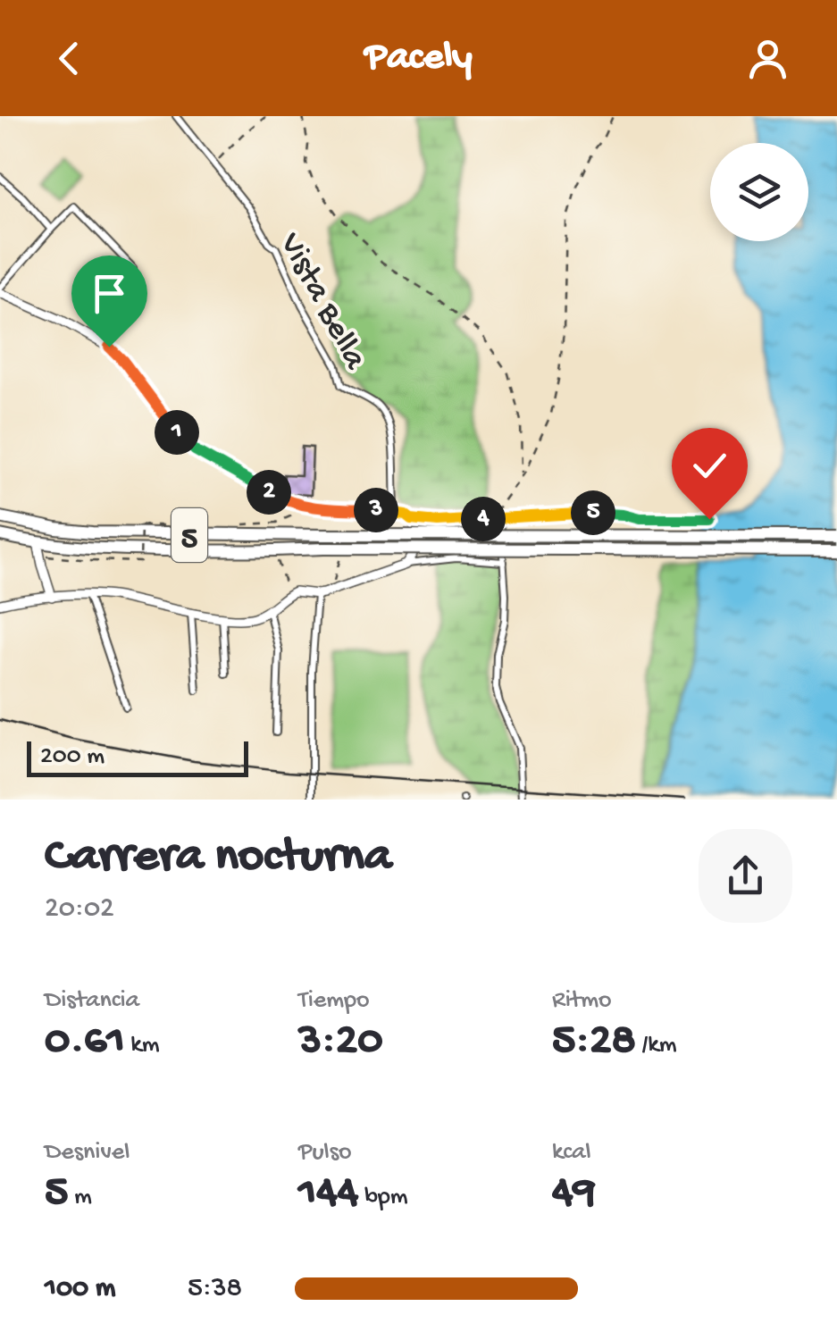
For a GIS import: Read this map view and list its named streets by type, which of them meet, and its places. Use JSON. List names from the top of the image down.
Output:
{
  "streets": {
    "highway": ["5"],
    "street": ["Vista Bella"]
  },
  "scale_bar": "200 m",
  "page": {
    "header": "Pacely",
    "pins": [
      "1",
      "2",
      "3",
      "5",
      "4"
    ],
    "scale": "200 m",
    "heading": ["Carrera nocturna", "20:02"],
    "stats": [
      ["Distancia", "0.61 km"],
      ["Tiempo", "3:20"],
      ["Ritmo", "5:28 /km"],
      ["Desnivel", "5 m"],
      ["Pulso", "144 bpm"],
      ["kcal", "49"]
    ],
    "list": [
      {
        "name": "100 m",
        "note": "5:38"
      }
    ]
  }
}
